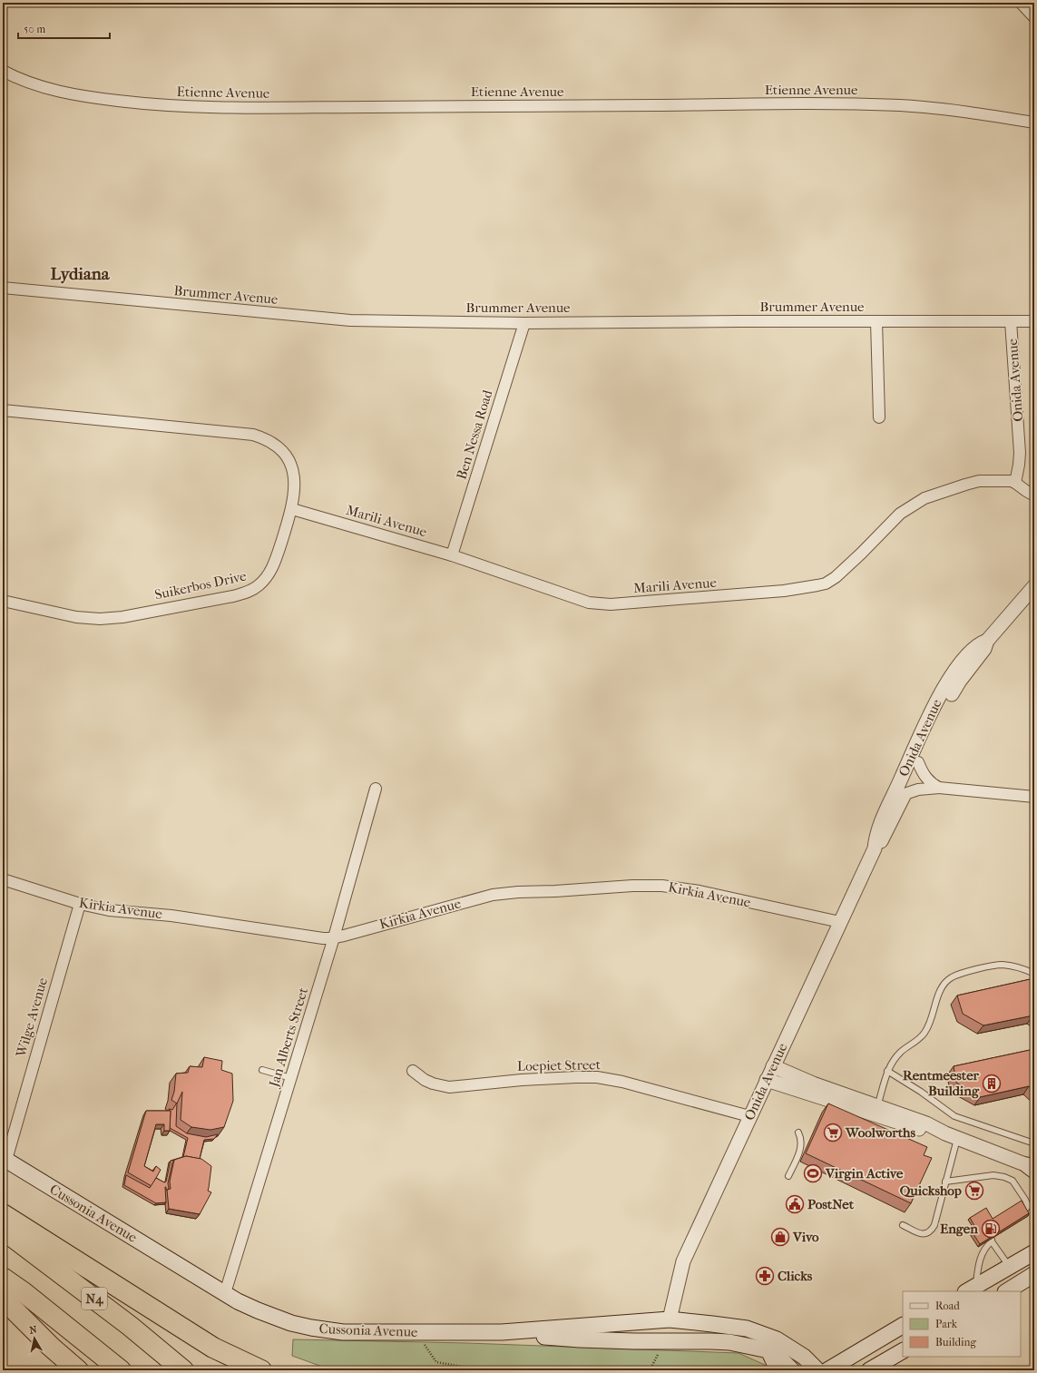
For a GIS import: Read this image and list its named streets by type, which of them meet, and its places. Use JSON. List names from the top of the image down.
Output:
{
  "streets": {
    "highway": ["N4"],
    "main road": ["Cussonia Avenue"],
    "street": [
      "Etienne Avenue",
      "Brummer Avenue",
      "Onida Avenue",
      "Ben Nessa Road",
      "Marili Avenue",
      "Suikerbos Drive",
      "Kirkia Avenue",
      "Wilge Avenue",
      "Jan Alberts Street",
      "Loepiet Street"
    ]
  },
  "crossings": [
    ["Brummer Avenue", "Onida Avenue"],
    ["Brummer Avenue", "Ben Nessa Road"],
    ["Onida Avenue", "Marili Avenue"],
    ["Onida Avenue", "Kirkia Avenue"],
    ["Onida Avenue", "Loepiet Street"],
    ["Onida Avenue", "Cussonia Avenue"],
    ["Ben Nessa Road", "Marili Avenue"],
    ["Marili Avenue", "Suikerbos Drive"],
    ["Kirkia Avenue", "Wilge Avenue"],
    ["Kirkia Avenue", "Jan Alberts Street"],
    ["Wilge Avenue", "Cussonia Avenue"],
    ["Jan Alberts Street", "Cussonia Avenue"]
  ],
  "districts": ["Lydiana"],
  "places": {
    "building": ["Rentmeester Building"],
    "supermarket": ["Woolworths", "Quickshop"],
    "sports": ["Virgin Active"],
    "public building": ["PostNet"],
    "fuel station": ["Engen"],
    "shop": ["Vivo"],
    "pharmacy": ["Clicks"]
  },
  "legend": ["Road", "Park", "Building"],
  "scale_bar": "50 m",
  "north": "top"
}
